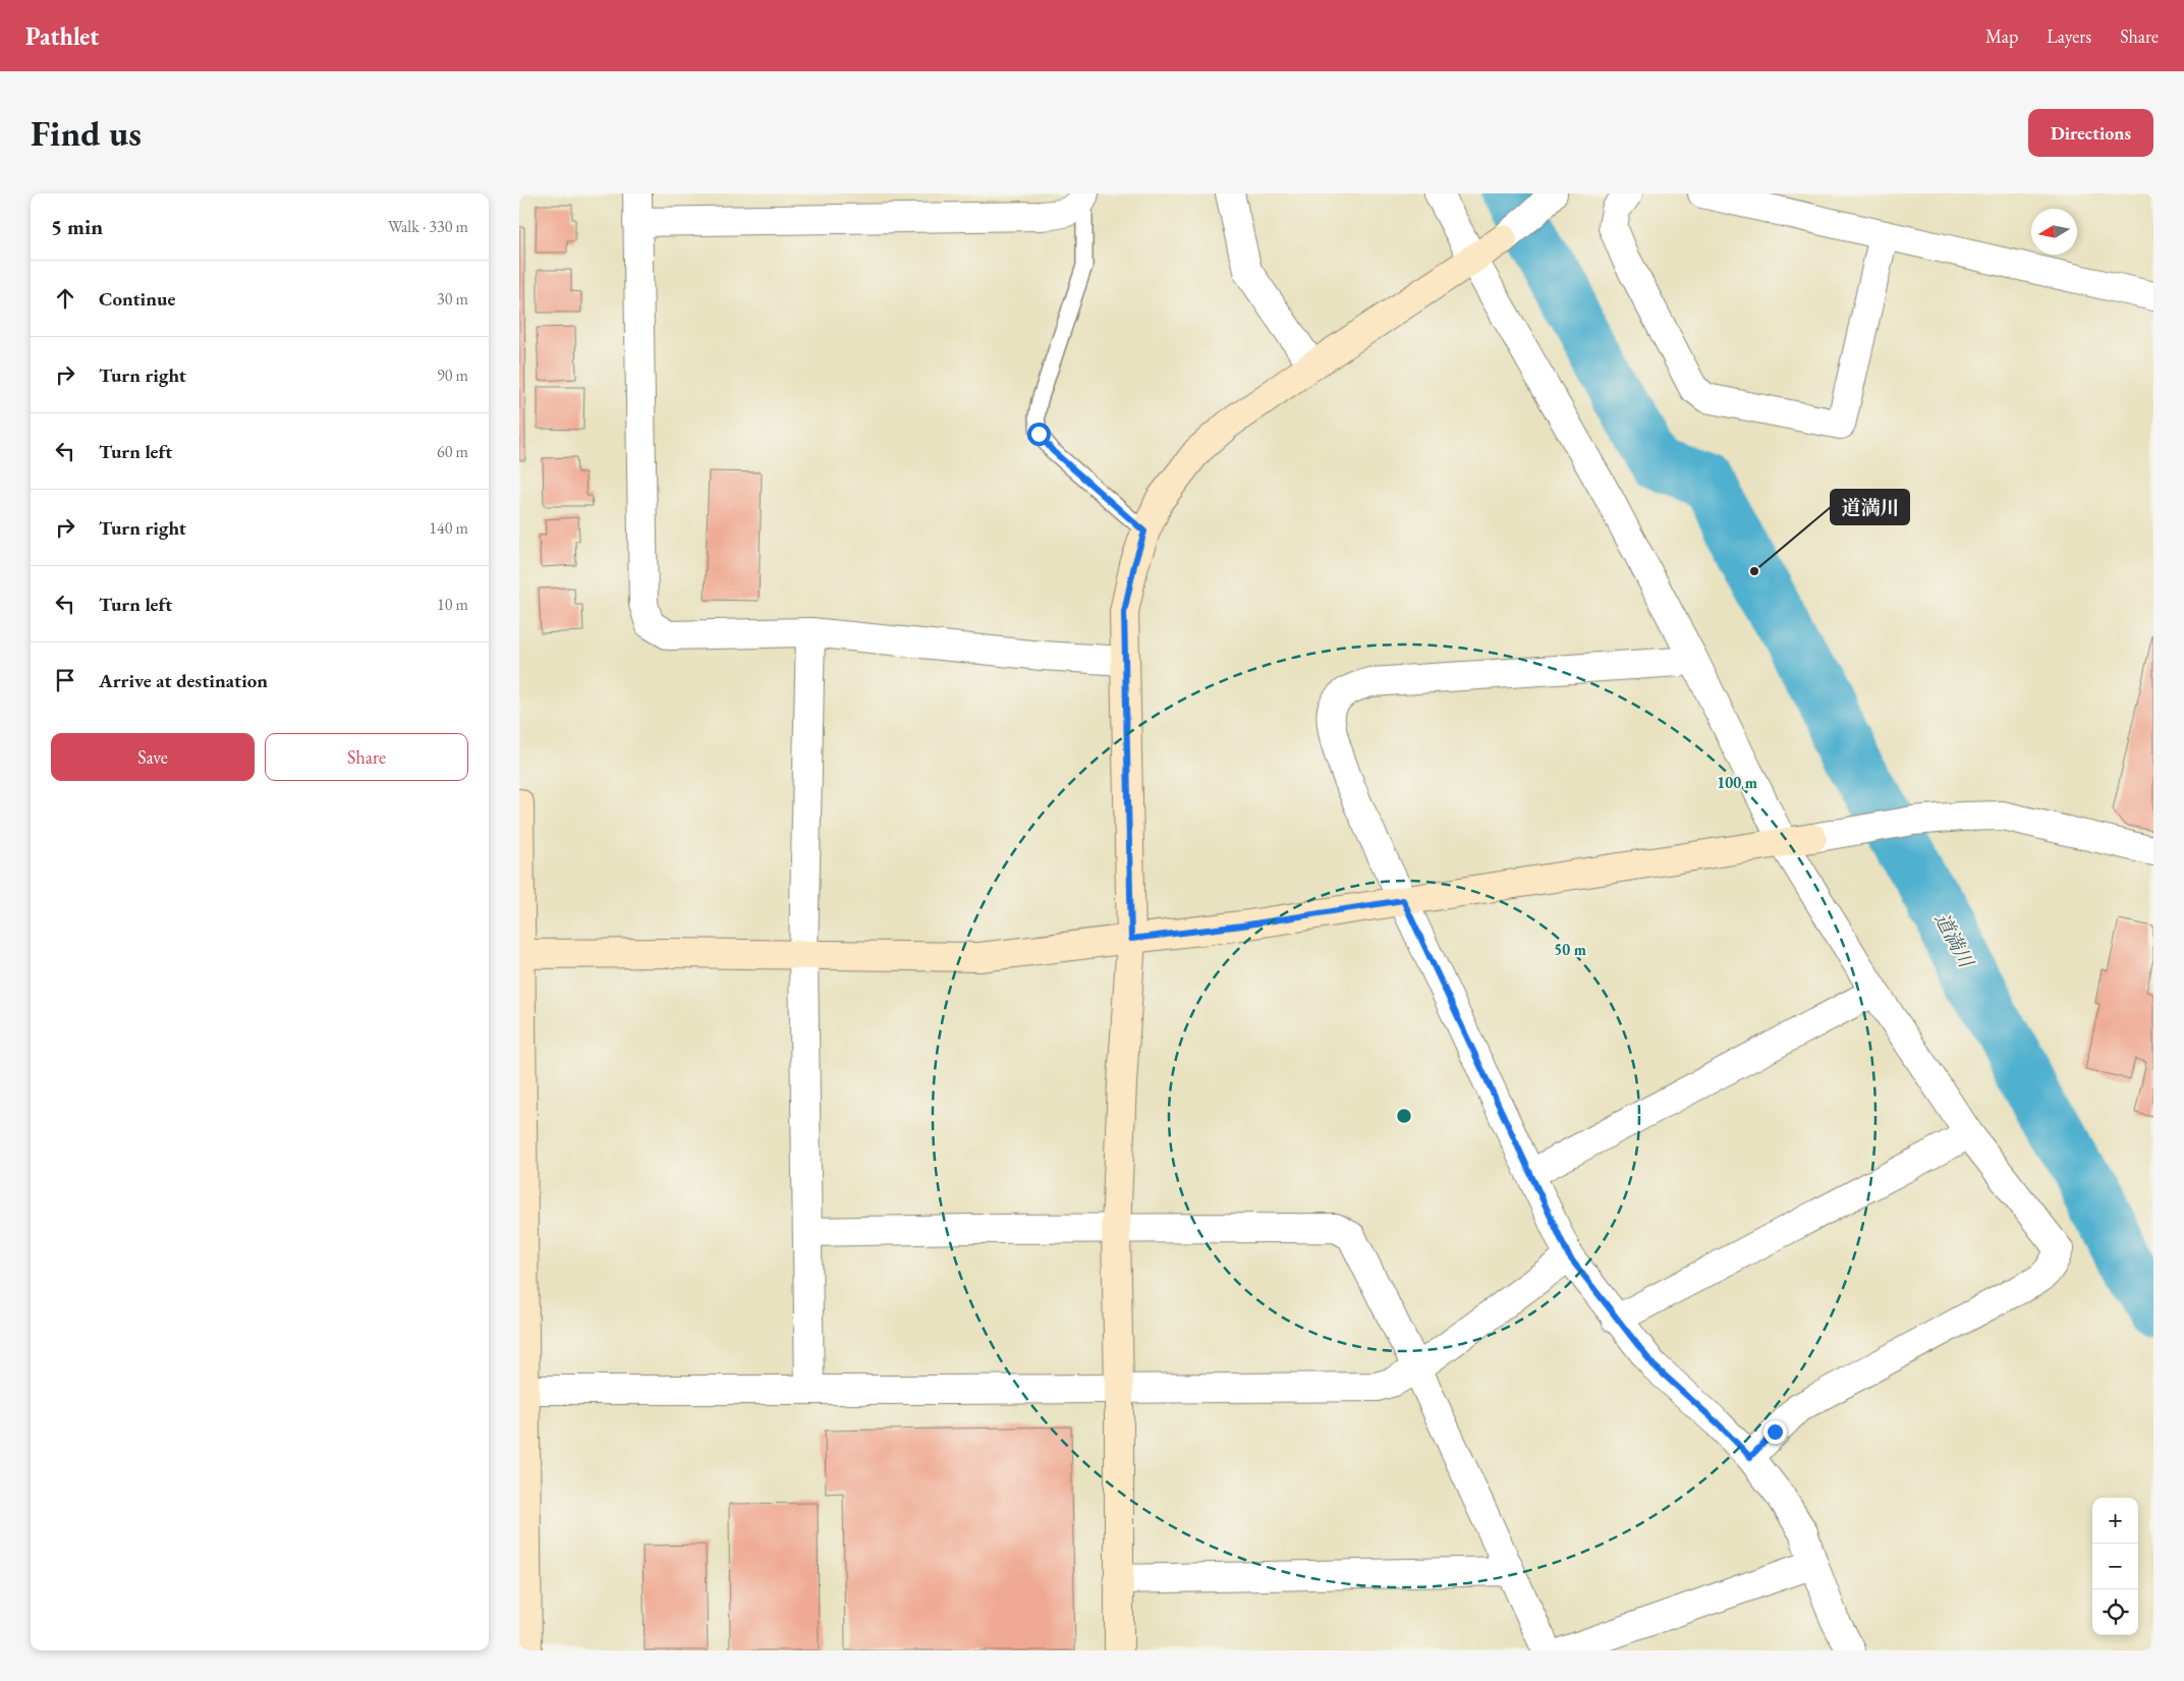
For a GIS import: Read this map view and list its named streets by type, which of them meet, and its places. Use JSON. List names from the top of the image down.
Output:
{
  "water": ["道満川"],
  "places": ["道満川"],
  "north": "left",
  "page": {
    "header": "Pathlet",
    "nav": ["Map", "Layers", "Share"],
    "buttons": [
      "Directions",
      ["Save", "Share"]
    ],
    "title": "Find us",
    "heading": ["5 min", "Walk · 330 m"],
    "list": [
      ["Continue", "30 m"],
      ["Turn right", "90 m"],
      ["Turn left", "60 m"],
      ["Turn right", "140 m"],
      ["Turn left", "10 m"],
      "Arrive at destination"
    ],
    "map_buttons": ["+", "−"]
  },
  "rings": ["100 m", "50 m"]
}
